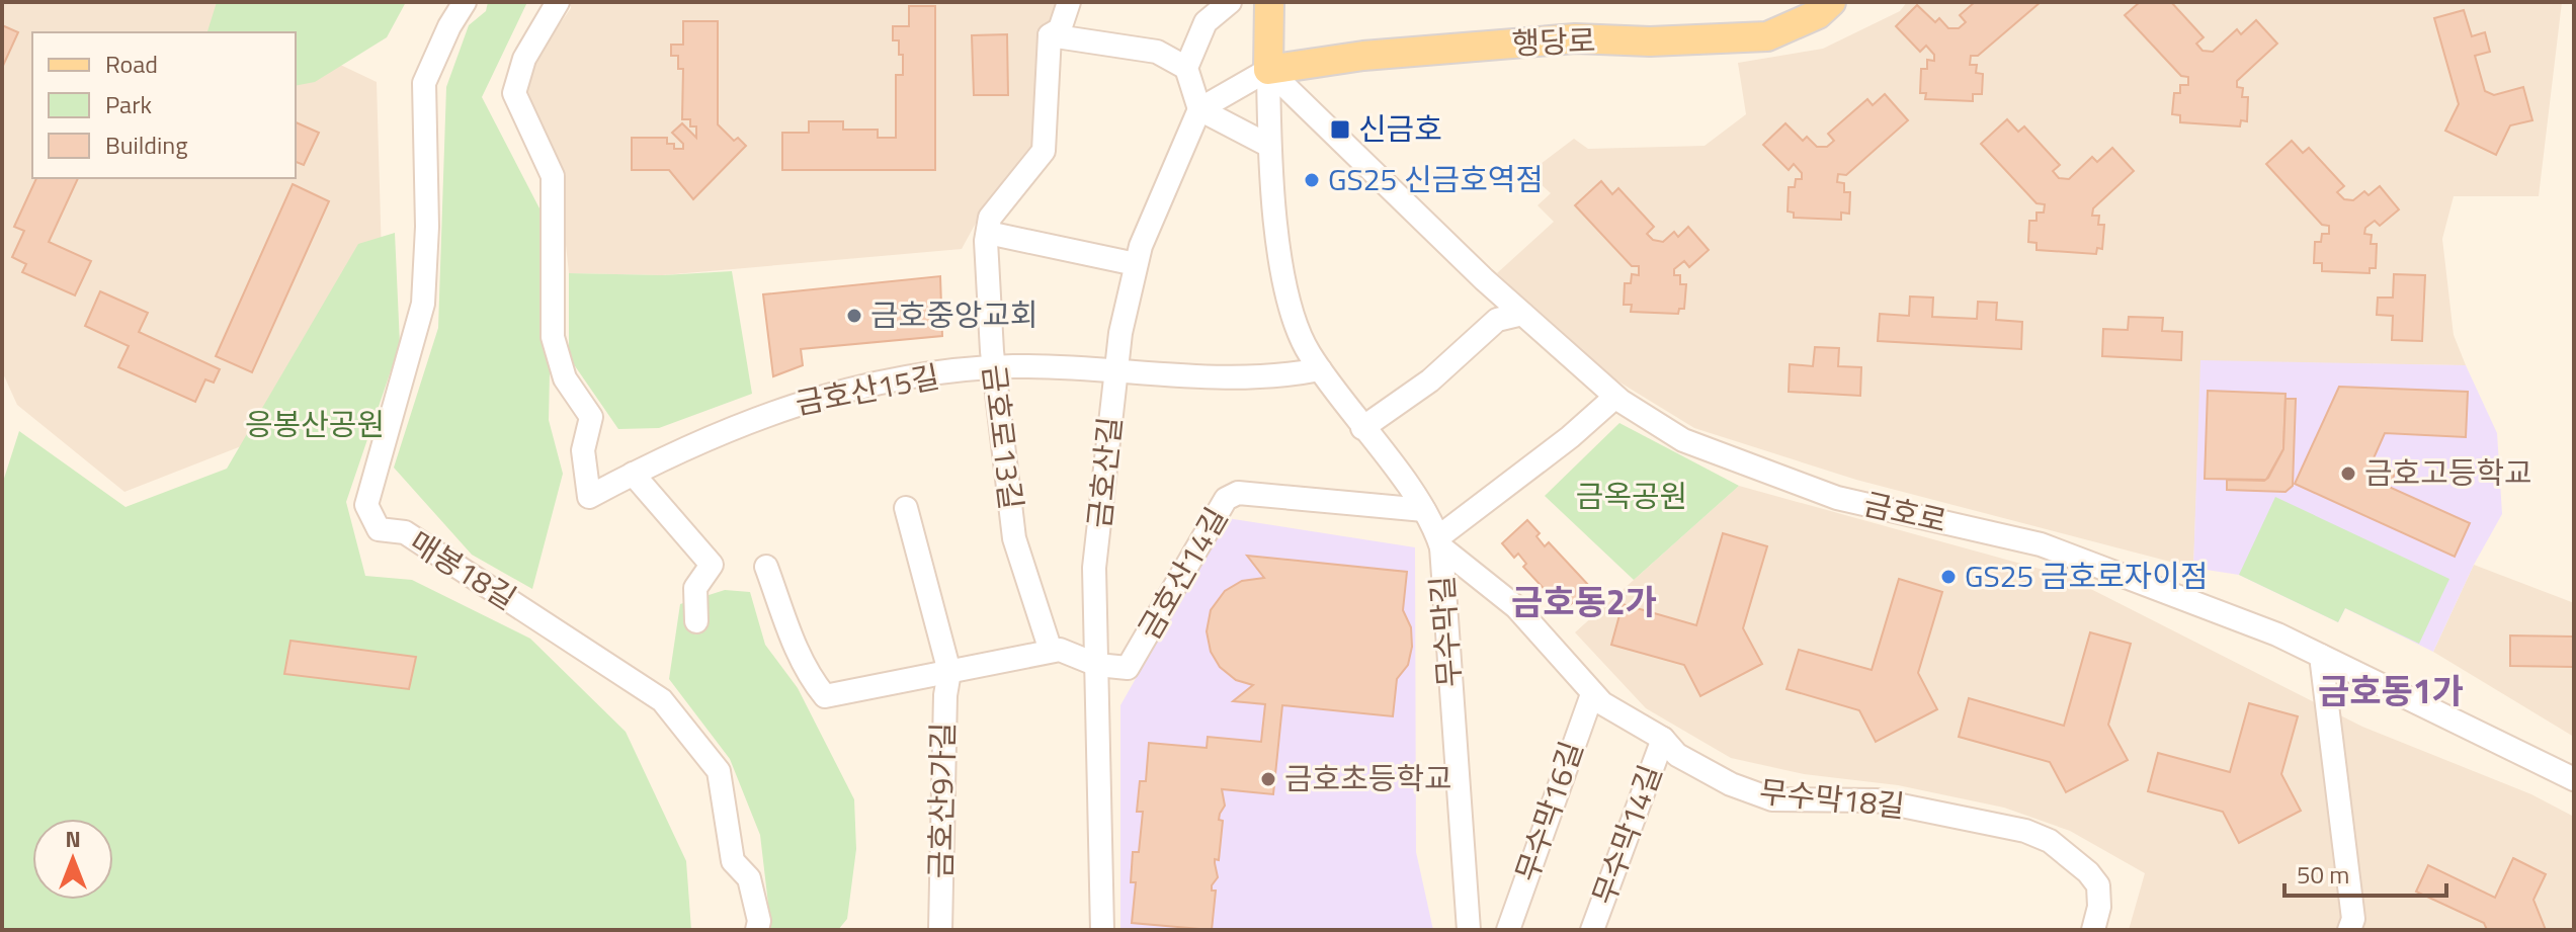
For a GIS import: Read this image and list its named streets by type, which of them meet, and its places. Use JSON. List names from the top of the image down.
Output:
{
  "streets": {
    "main road": ["행당로"],
    "street": [
      "금호산15길",
      "금호로13길",
      "금호산길",
      "금호로",
      "매봉18길",
      "금호산14길",
      "무수막길",
      "무수막18길",
      "금호산9가길",
      "무수막16길",
      "무수막14길"
    ]
  },
  "crossings": [
    ["행당로", "금호로"],
    ["행당로", "무수막길"],
    ["금호산15길", "금호로13길"],
    ["금호산15길", "금호산길"],
    ["금호로13길", "금호산9가길"],
    ["금호산길", "금호산14길"],
    ["금호산길", "금호산9가길"],
    ["금호로", "무수막길"],
    ["금호산14길", "무수막길"],
    ["금호산14길", "금호산9가길"],
    ["무수막길", "무수막18길"],
    ["무수막18길", "무수막16길"],
    ["무수막18길", "무수막14길"]
  ],
  "districts": ["금호동2가", "금호동1가"],
  "parks": ["응봉산공원", "금옥공원"],
  "places": {
    "transit": ["신금호"],
    "other": [
      "GS25 신금호역점",
      "금호중앙교회",
      "금호고등학교",
      "GS25 금호로자이점",
      "금호초등학교"
    ]
  },
  "legend": ["Road", "Park", "Building"],
  "scale_bar": "50 m",
  "north": "top"
}
